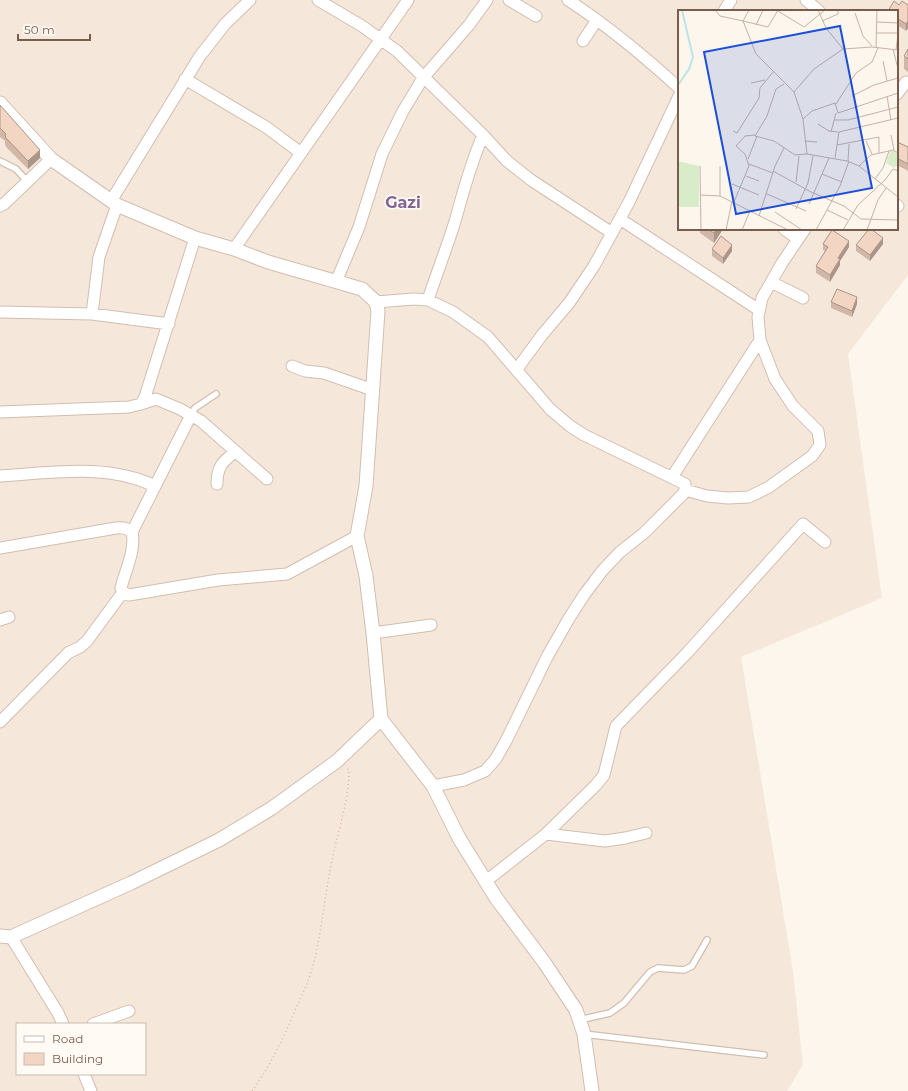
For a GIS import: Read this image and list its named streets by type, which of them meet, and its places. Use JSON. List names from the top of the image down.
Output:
{
  "districts": ["Gazi"],
  "legend": ["Road", "Building"],
  "scale_bar": "50 m"
}
